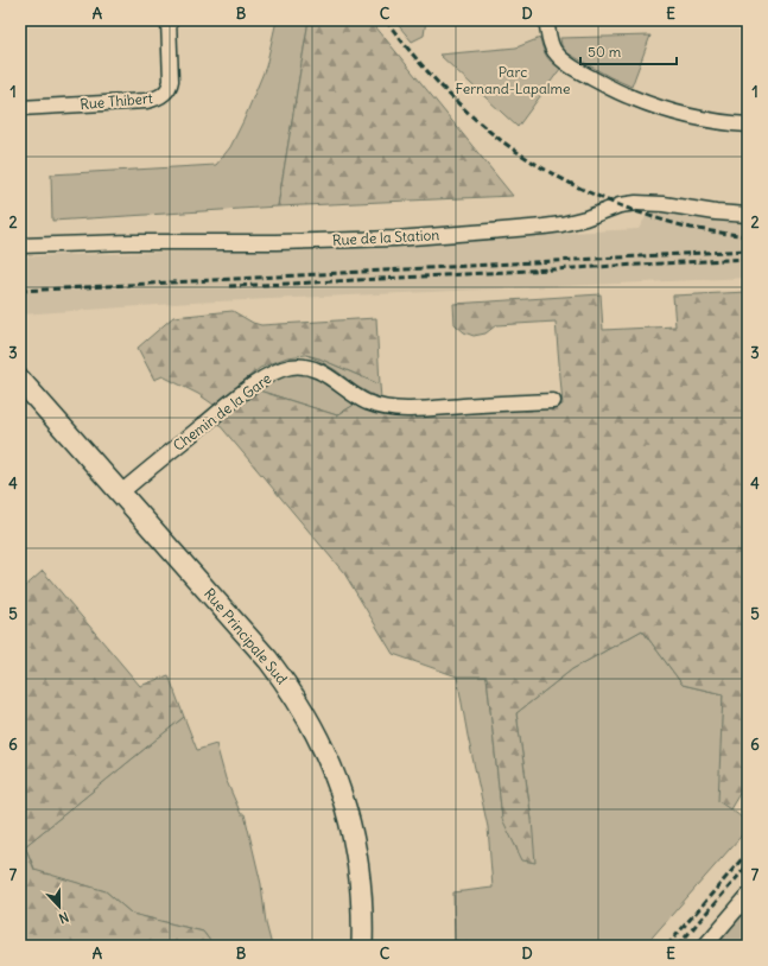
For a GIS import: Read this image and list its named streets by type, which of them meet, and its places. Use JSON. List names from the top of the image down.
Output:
{
  "streets": {
    "street": [
      "Rue Thibert",
      "Rue de la Station",
      "Chemin de la Gare",
      "Rue Principale Sud"
    ]
  },
  "crossings": [
    ["Chemin de la Gare", "Rue Principale Sud"]
  ],
  "parks": ["Parc Fernand-Lapalme"],
  "scale_bar": "50 m",
  "north": "bottom",
  "grid": {
    "columns": [
      "A",
      "B",
      "C",
      "D",
      "E"
    ],
    "rows": [
      "1",
      "2",
      "3",
      "4",
      "5",
      "6",
      "7"
    ]
  }
}
